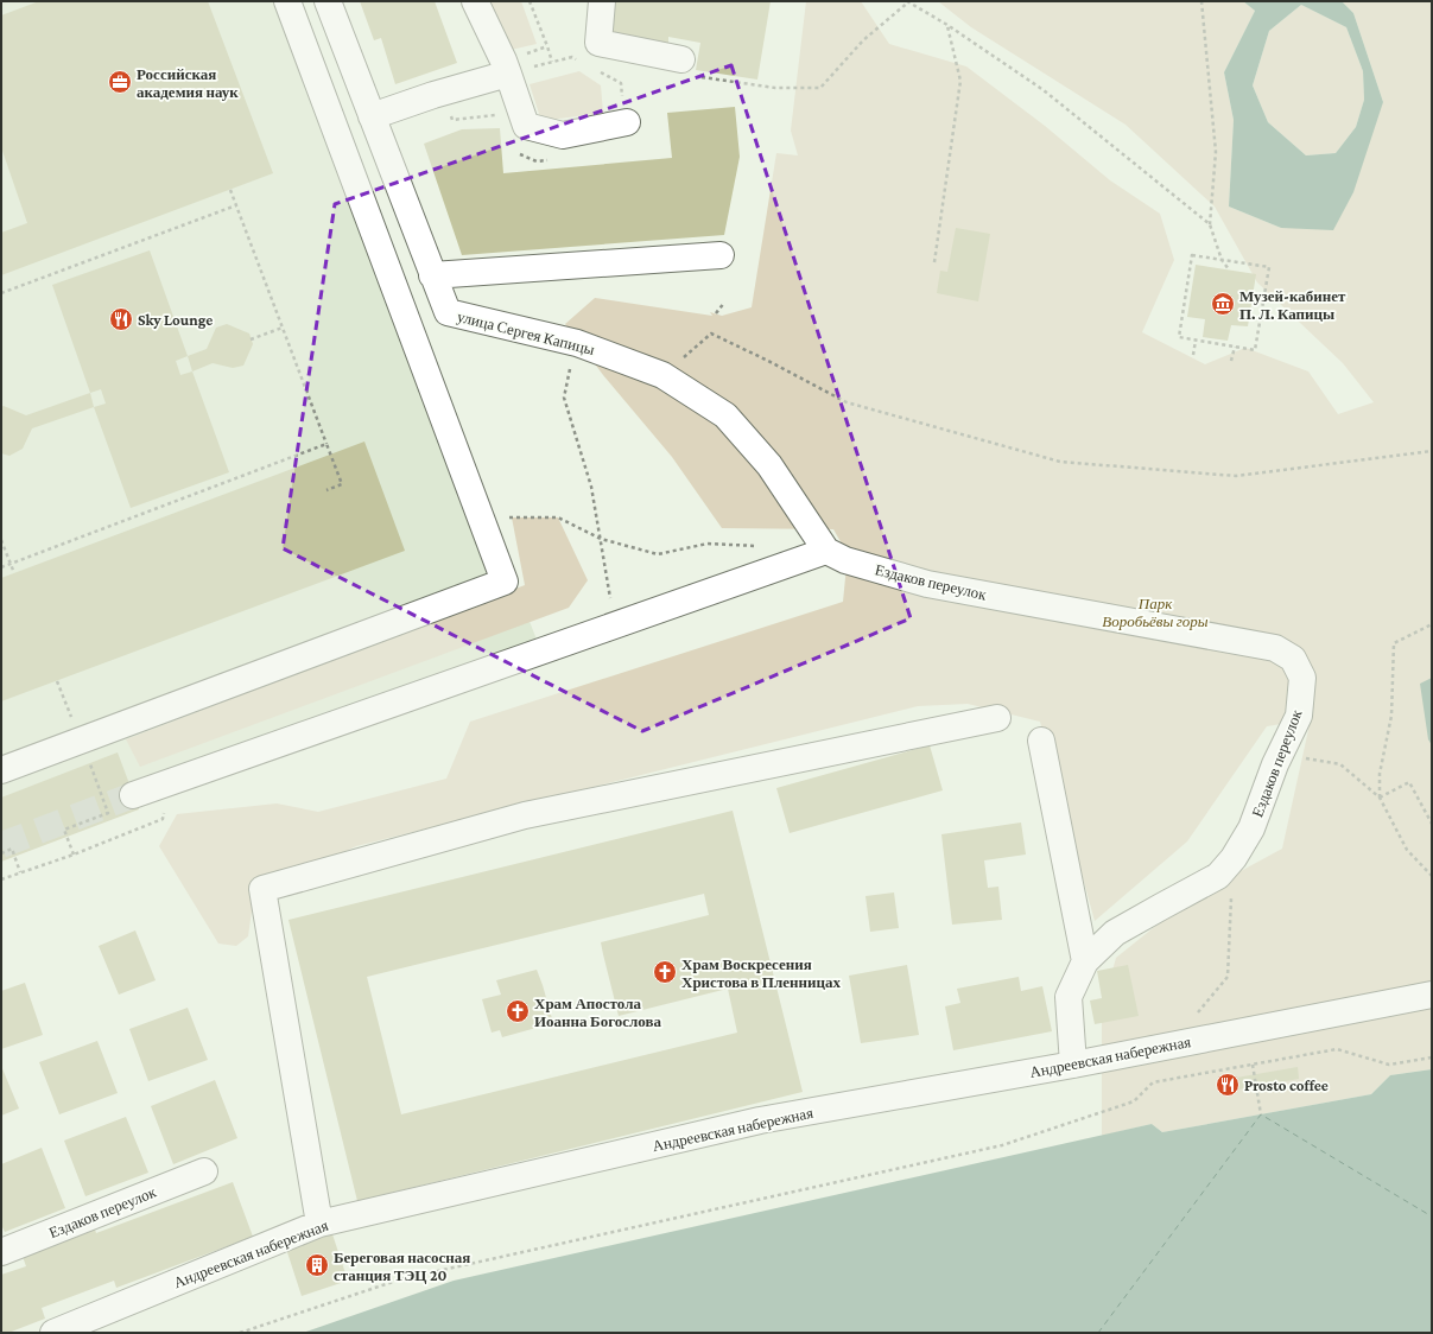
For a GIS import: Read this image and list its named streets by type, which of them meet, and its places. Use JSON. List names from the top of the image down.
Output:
{
  "streets": {
    "street": ["улица Сергея Капицы", "Ездаков переулок", "Андреевская набережная"]
  },
  "crossings": [
    ["улица Сергея Капицы", "Ездаков переулок"],
    ["Ездаков переулок", "Андреевская набережная"]
  ],
  "parks": ["Парк Воробьёвы горы"],
  "places": {
    "office": ["Российская академия наук"],
    "museum": ["Музей-кабинет П. Л. Капицы"],
    "restaurant": ["Sky Lounge", "Prosto coffee"],
    "church": ["Храм Воскресения Христова в Пленницах", "Храм Апостола Иоанна Богослова"],
    "building": ["Береговая насосная станция ТЭЦ 20"]
  }
}
